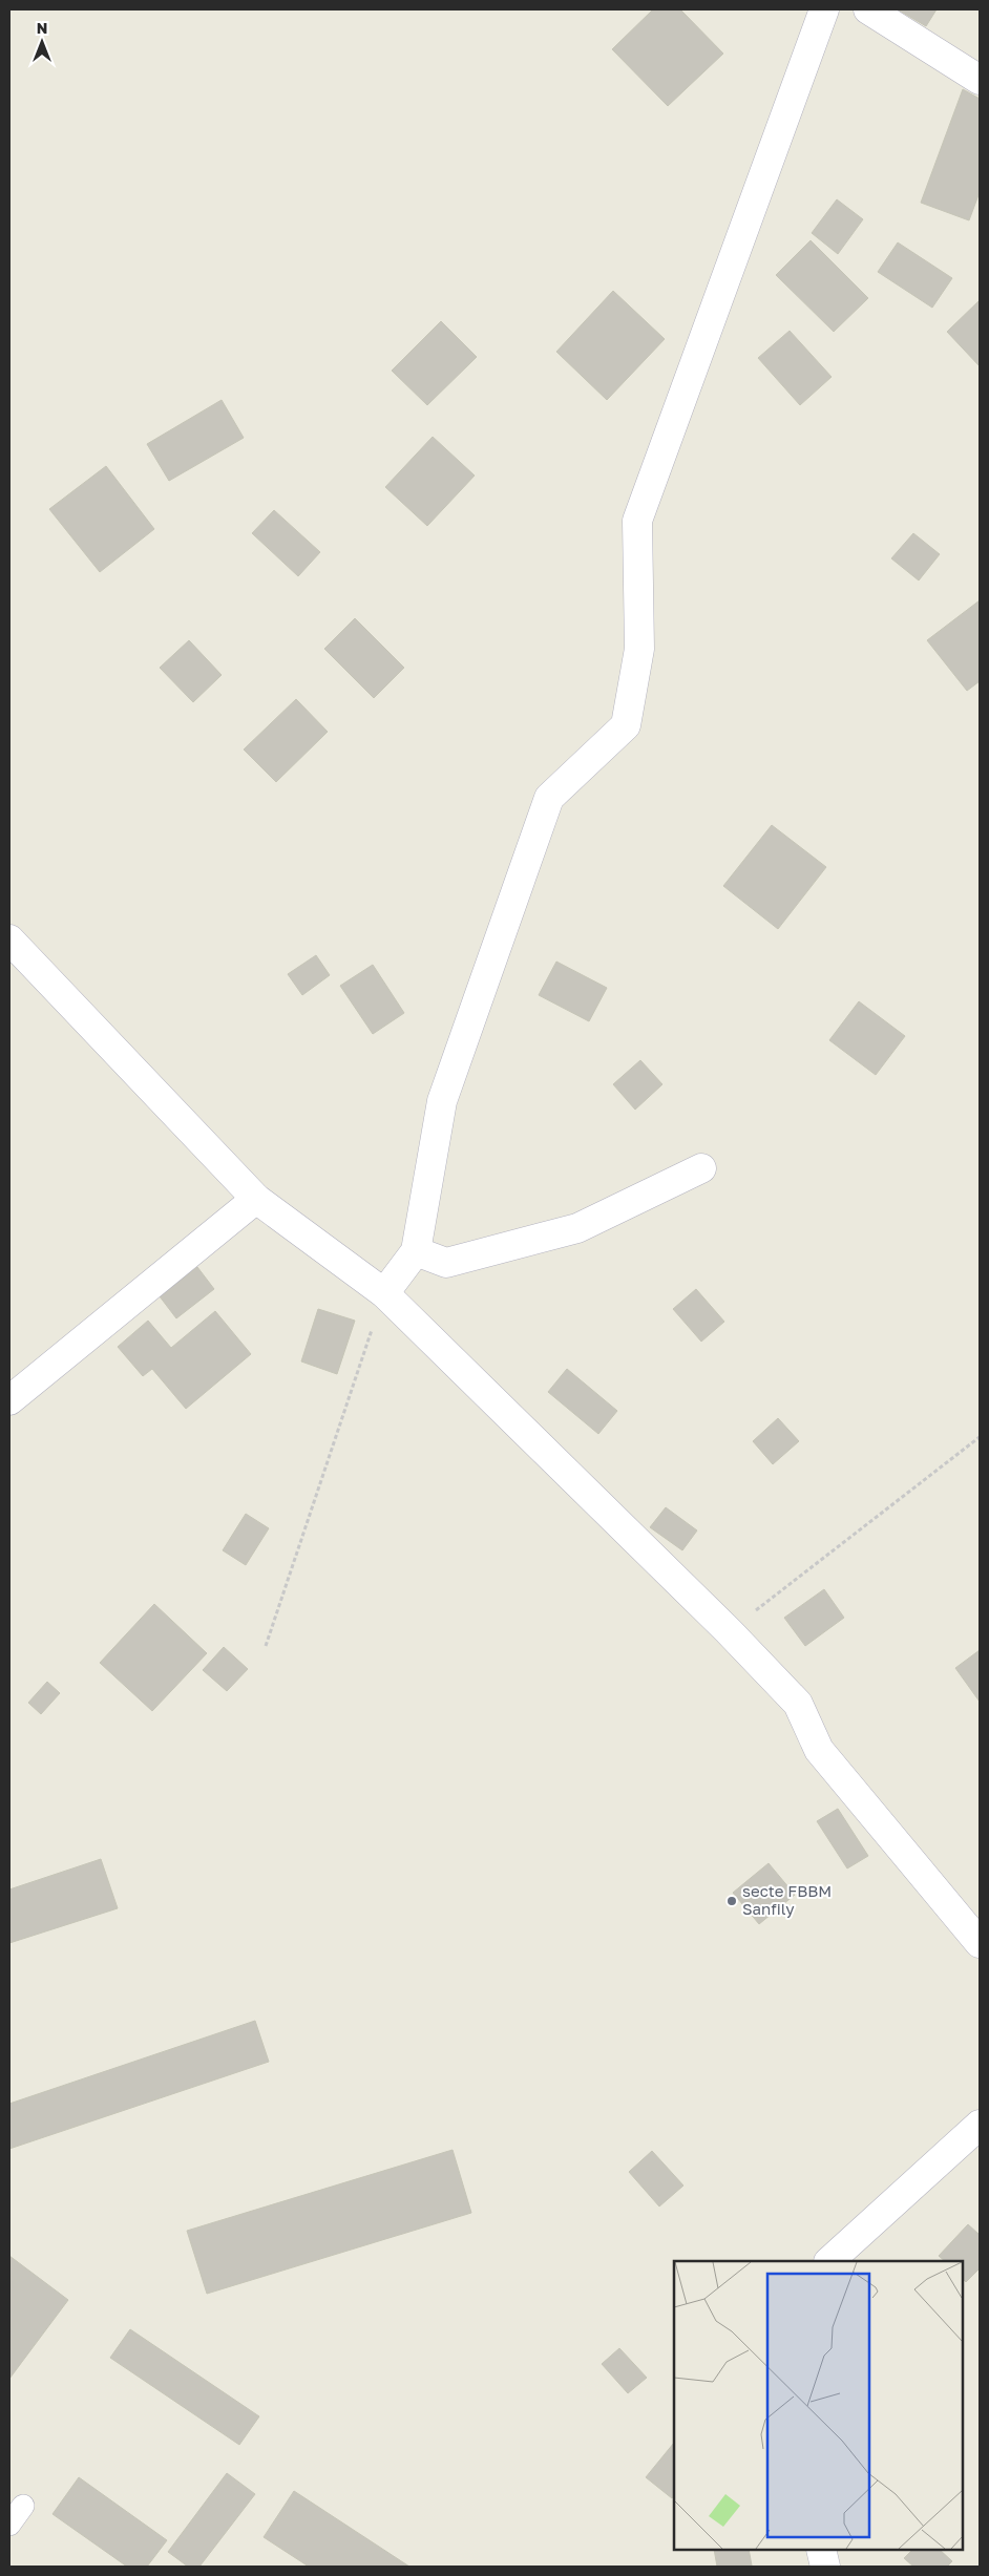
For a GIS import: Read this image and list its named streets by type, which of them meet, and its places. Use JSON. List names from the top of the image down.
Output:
{
  "places": ["secte FBBM Sanfily"],
  "north": "top"
}
